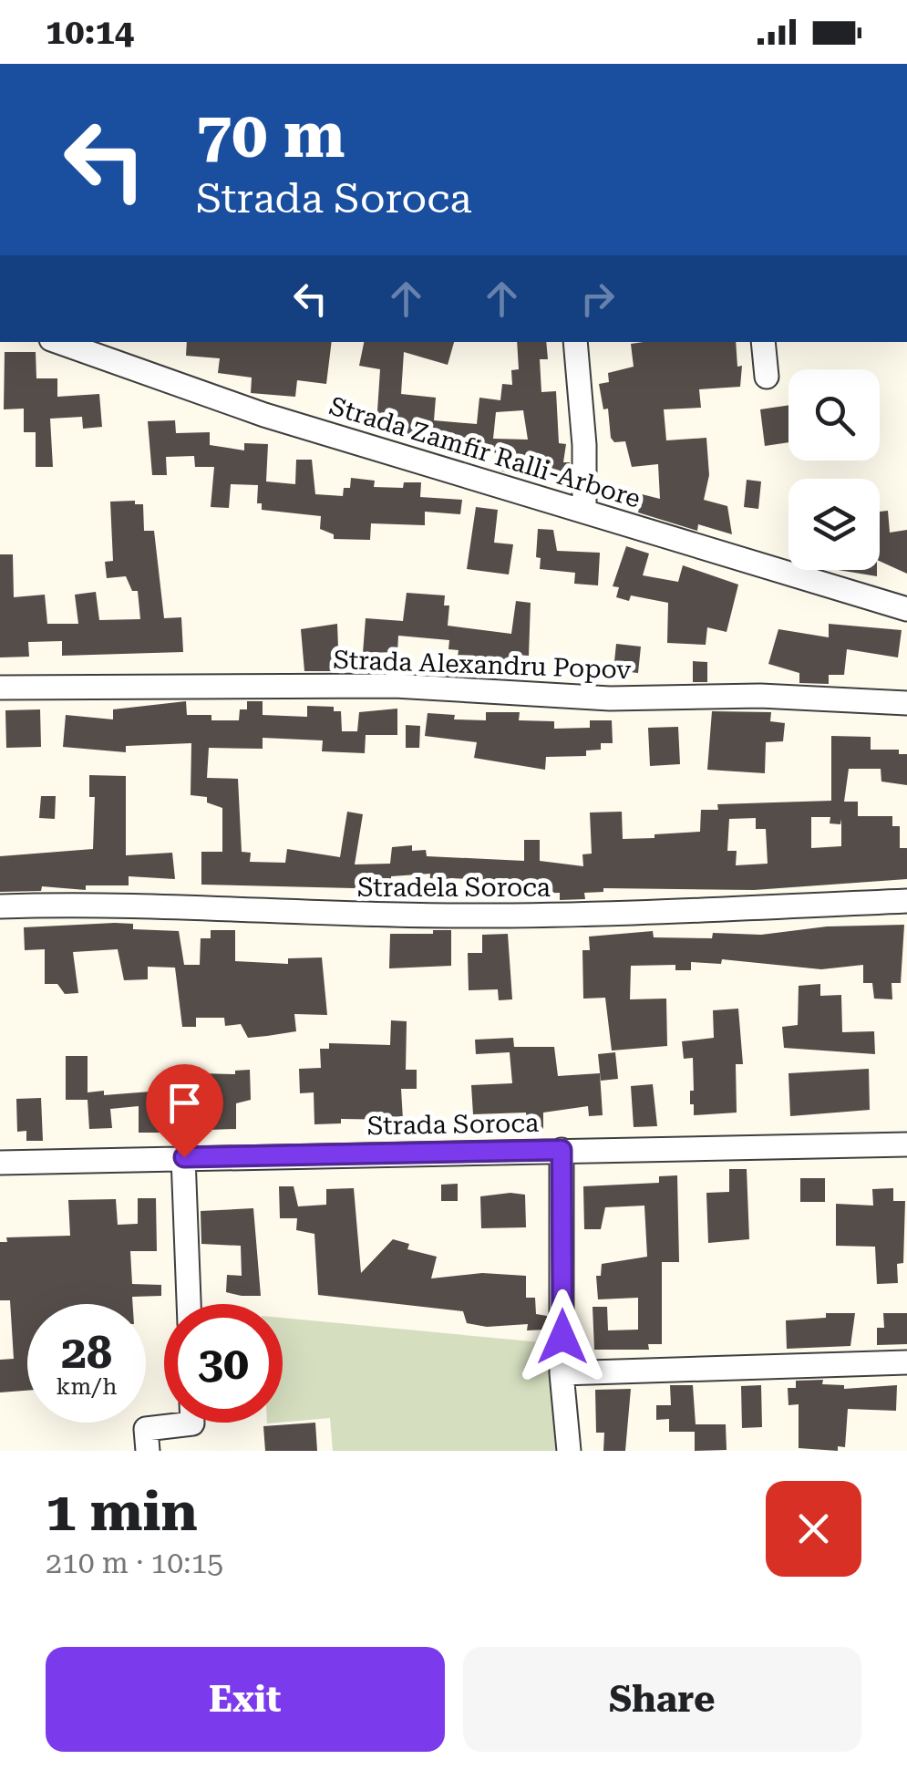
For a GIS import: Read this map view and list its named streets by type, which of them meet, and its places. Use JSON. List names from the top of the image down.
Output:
{
  "streets": {
    "street": [
      "Strada Zamfir Ralli-Arbore",
      "Strada Alexandru Popov",
      "Stradela Sorocа",
      "Strada Soroca"
    ]
  },
  "page": {
    "status": "10:14",
    "turn": ["70 m", "Strada Soroca"],
    "speed": "28 km/h",
    "limit": "30",
    "heading": ["1 min", "210 m · 10:15"],
    "buttons": ["Exit", "Share"]
  }
}
